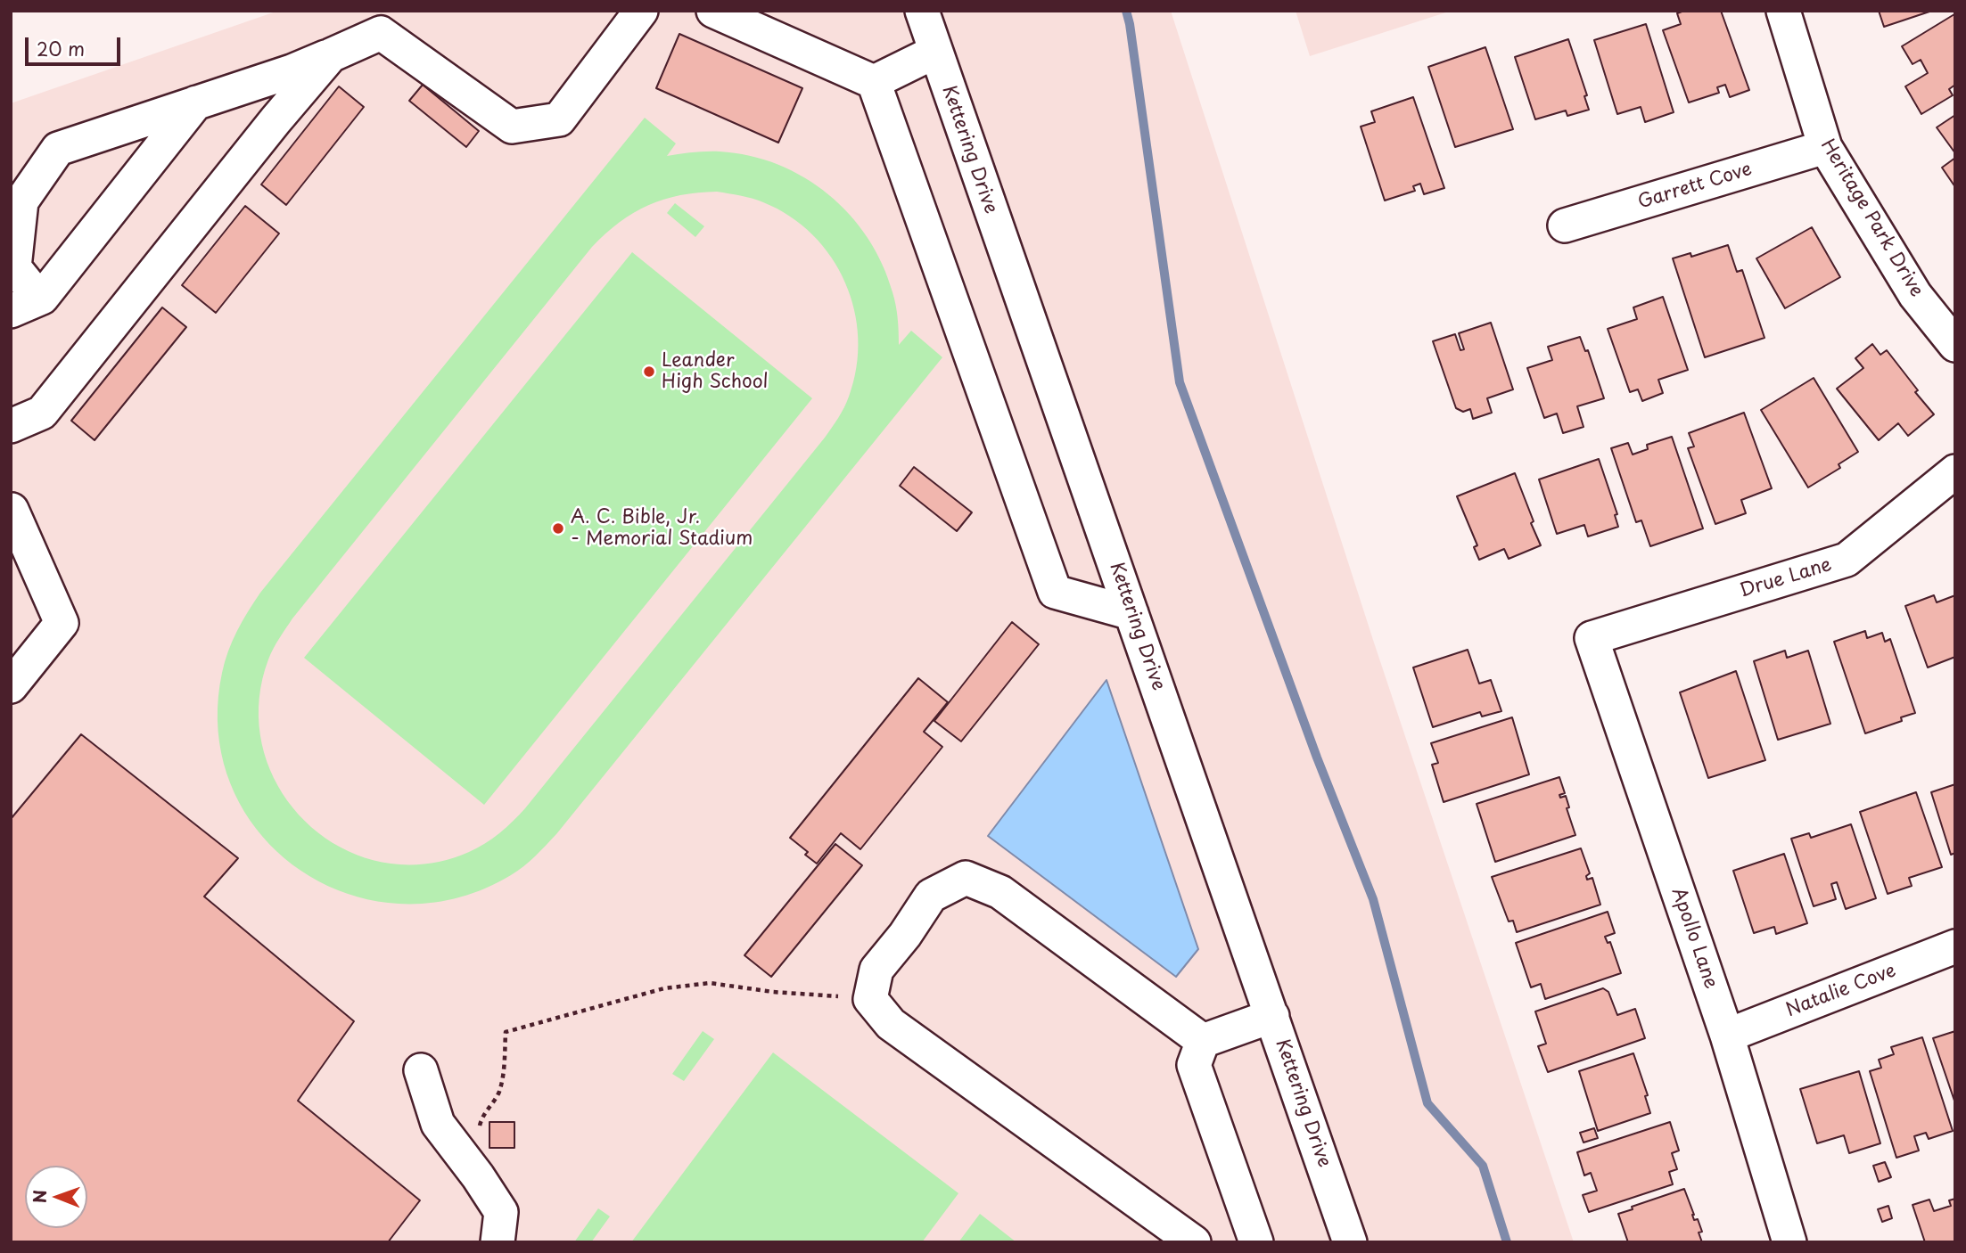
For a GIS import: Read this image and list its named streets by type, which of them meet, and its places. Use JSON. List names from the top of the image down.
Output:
{
  "streets": {
    "street": [
      "Kettering Drive",
      "Garrett Cove",
      "Heritage Park Drive",
      "Drue Lane",
      "Apollo Lane",
      "Natalie Cove"
    ]
  },
  "crossings": [
    ["Garrett Cove", "Heritage Park Drive"],
    ["Drue Lane", "Apollo Lane"],
    ["Apollo Lane", "Natalie Cove"]
  ],
  "places": ["Leander High School", "A. C. Bible, Jr. - Memorial Stadium"],
  "scale_bar": "20 m",
  "north": "left"
}
